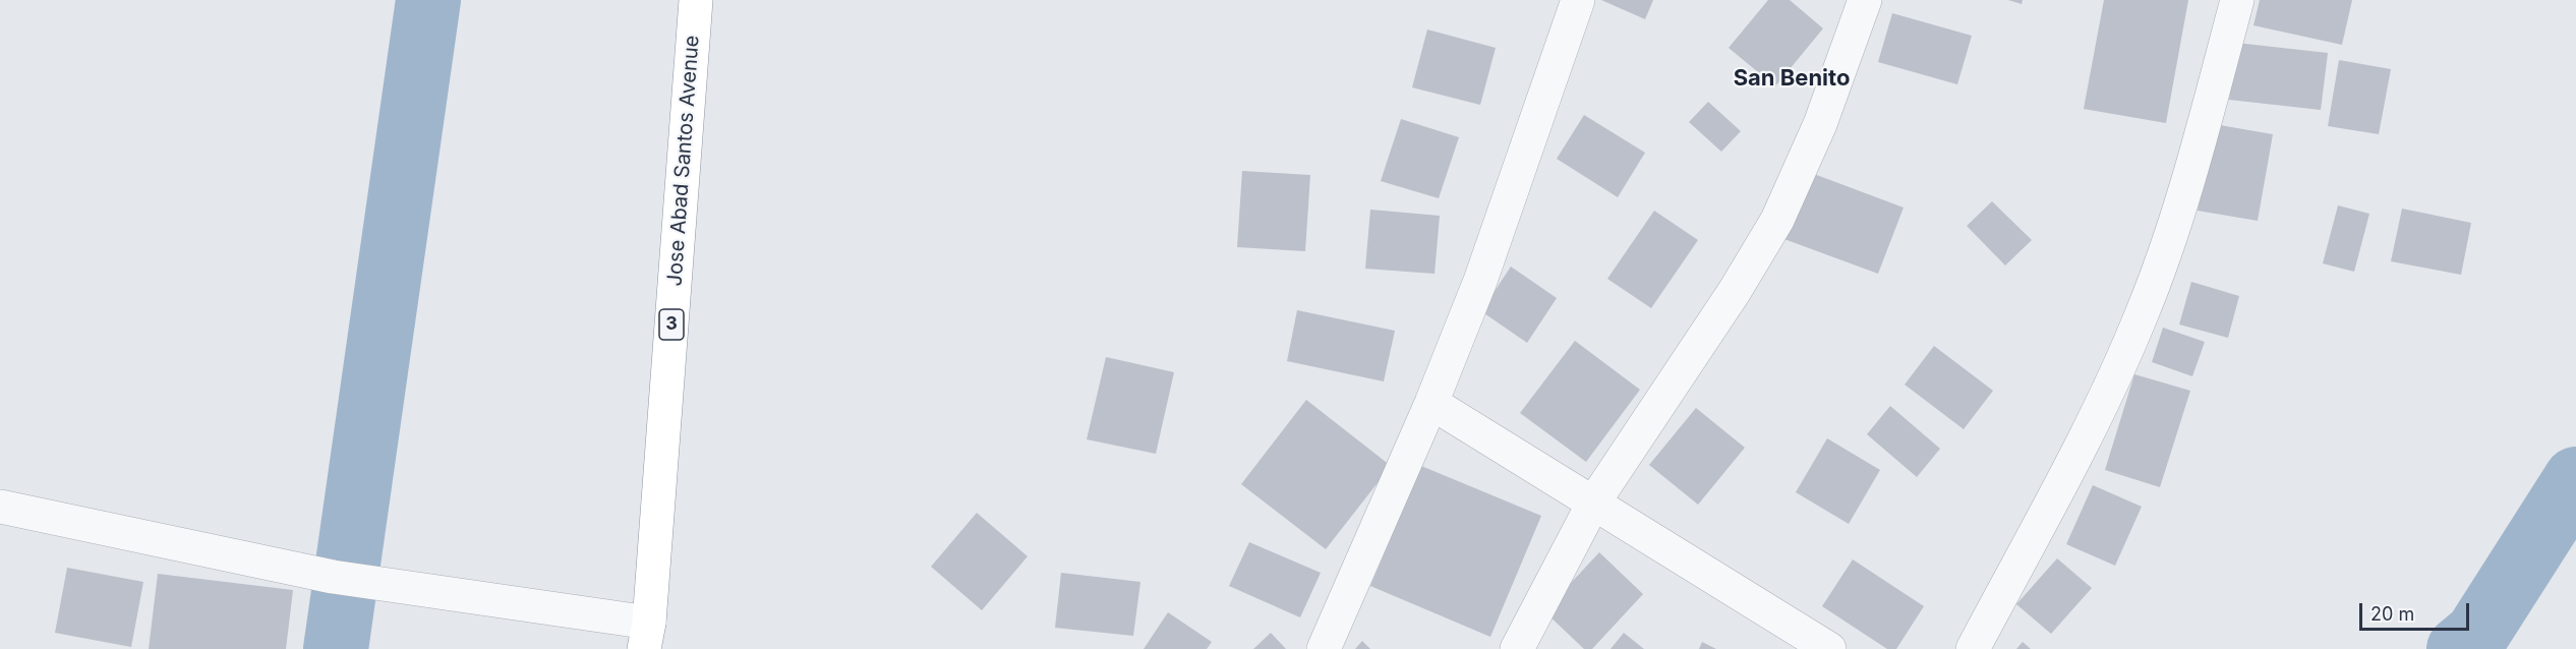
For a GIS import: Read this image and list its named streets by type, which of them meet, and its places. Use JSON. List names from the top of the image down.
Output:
{
  "streets": {
    "highway": ["Jose Abad Santos Avenue", "3"]
  },
  "districts": ["San Benito"],
  "scale_bar": "20 m"
}
